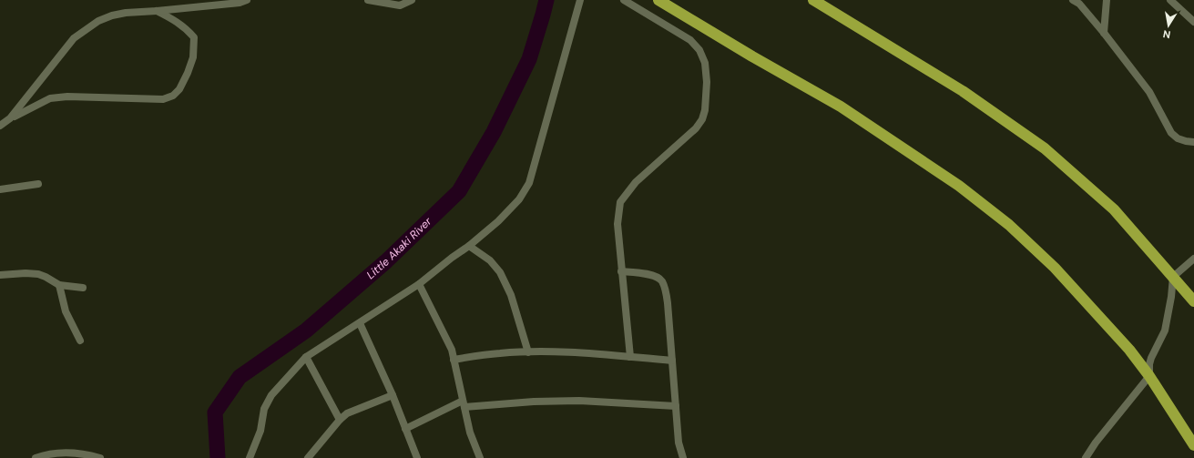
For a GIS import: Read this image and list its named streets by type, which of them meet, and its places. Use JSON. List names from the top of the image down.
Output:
{
  "water": ["Little Akaki River"],
  "north": "bottom"
}
